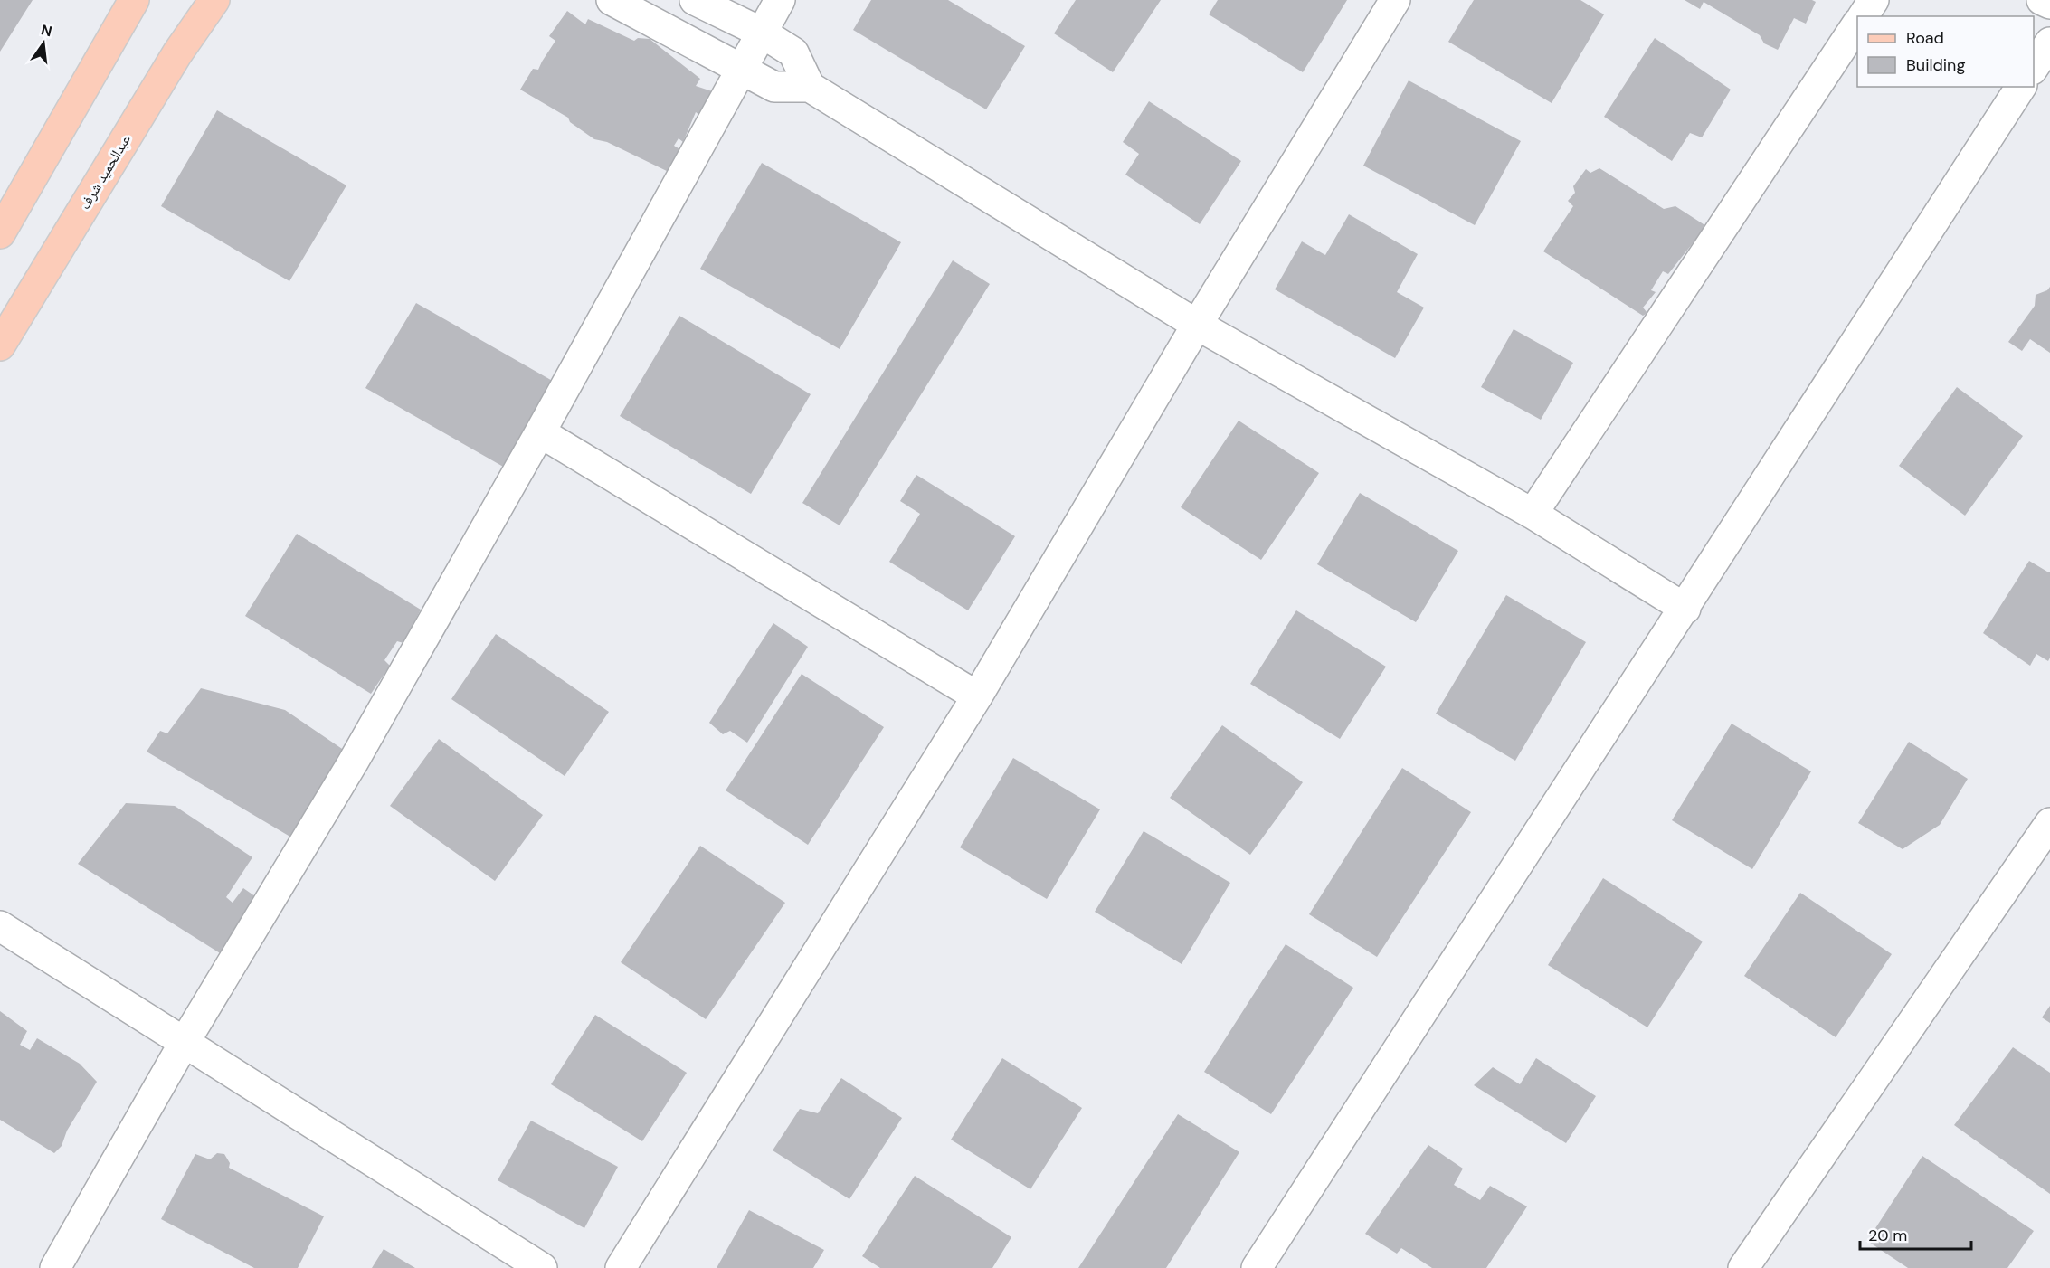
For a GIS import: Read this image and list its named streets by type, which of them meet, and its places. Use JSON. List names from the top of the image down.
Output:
{
  "streets": {
    "main road": ["عبدالحميد شرف"]
  },
  "legend": ["Road", "Building"],
  "scale_bar": "20 m",
  "north": "top"
}
